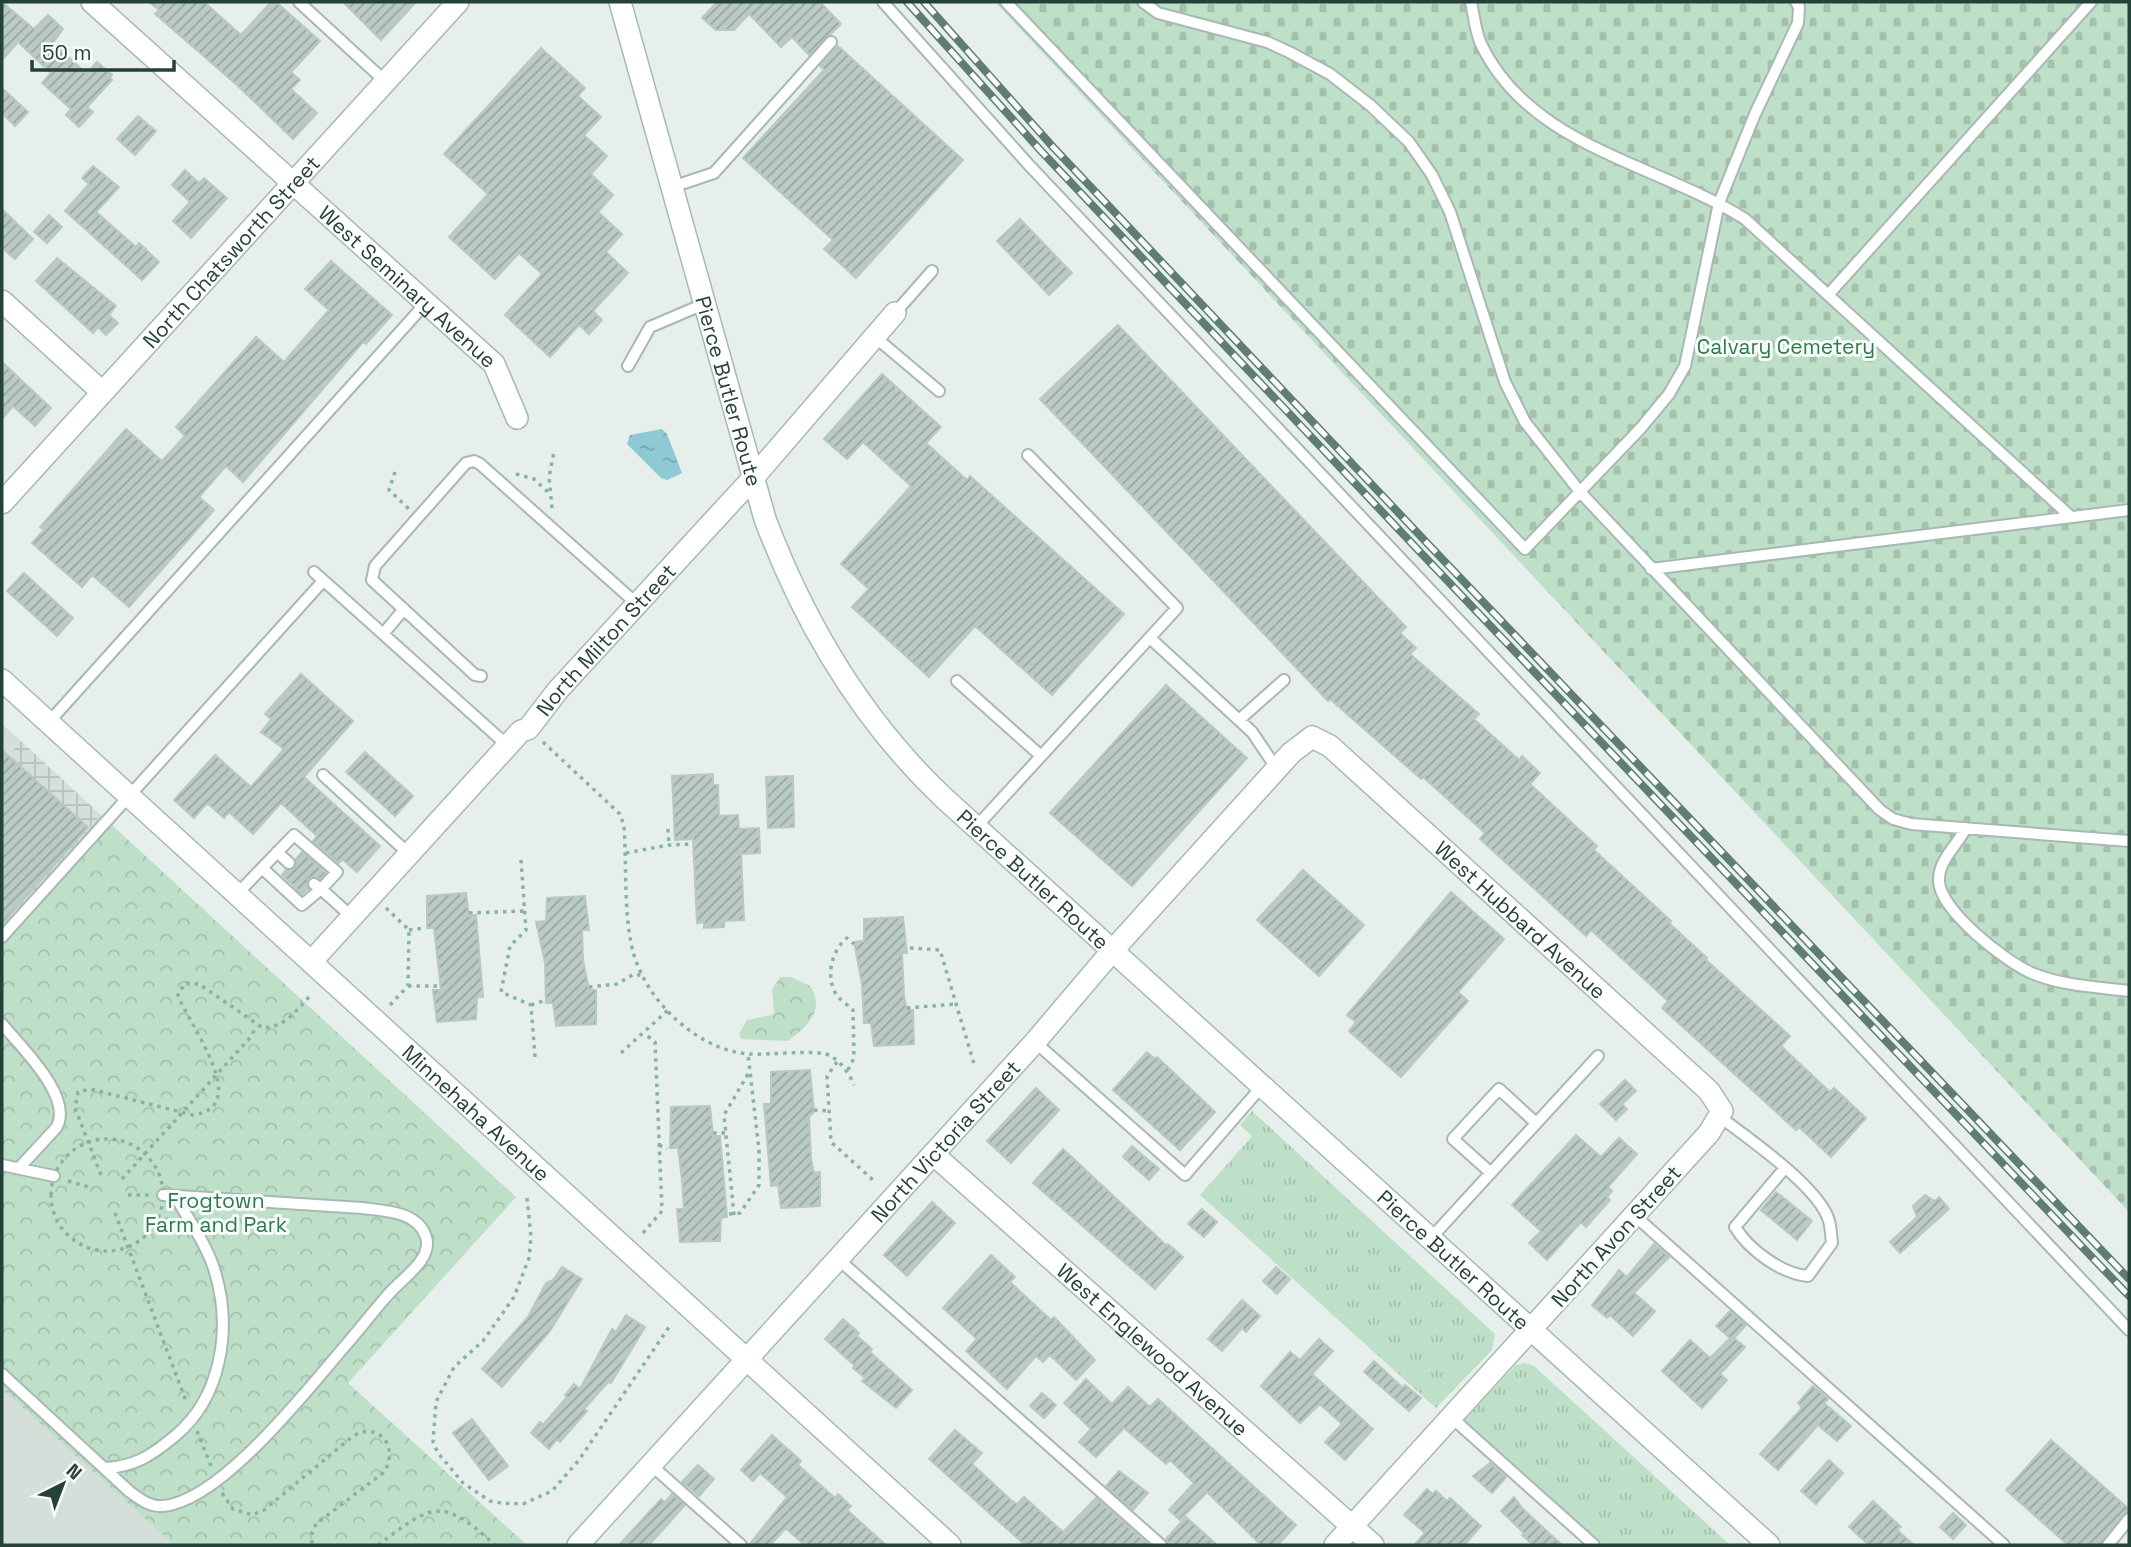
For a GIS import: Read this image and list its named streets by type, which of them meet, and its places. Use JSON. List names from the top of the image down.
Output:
{
  "streets": {
    "street": [
      "North Chatsworth Street",
      "West Seminary Avenue",
      "Pierce Butler Route",
      "North Milton Street",
      "West Hubbard Avenue",
      "Minnehaha Avenue",
      "North Victoria Street",
      "North Avon Street",
      "West Englewood Avenue"
    ]
  },
  "crossings": [
    ["North Chatsworth Street", "West Seminary Avenue"],
    ["Pierce Butler Route", "North Milton Street"],
    ["Pierce Butler Route", "North Victoria Street"],
    ["Pierce Butler Route", "North Avon Street"],
    ["North Milton Street", "Minnehaha Avenue"],
    ["West Hubbard Avenue", "North Victoria Street"],
    ["West Hubbard Avenue", "North Avon Street"],
    ["Minnehaha Avenue", "North Victoria Street"],
    ["North Victoria Street", "West Englewood Avenue"],
    ["North Avon Street", "West Englewood Avenue"]
  ],
  "parks": ["Calvary Cemetery", "Frogtown Farm and Park"],
  "scale_bar": "50 m",
  "north": "top right"
}
